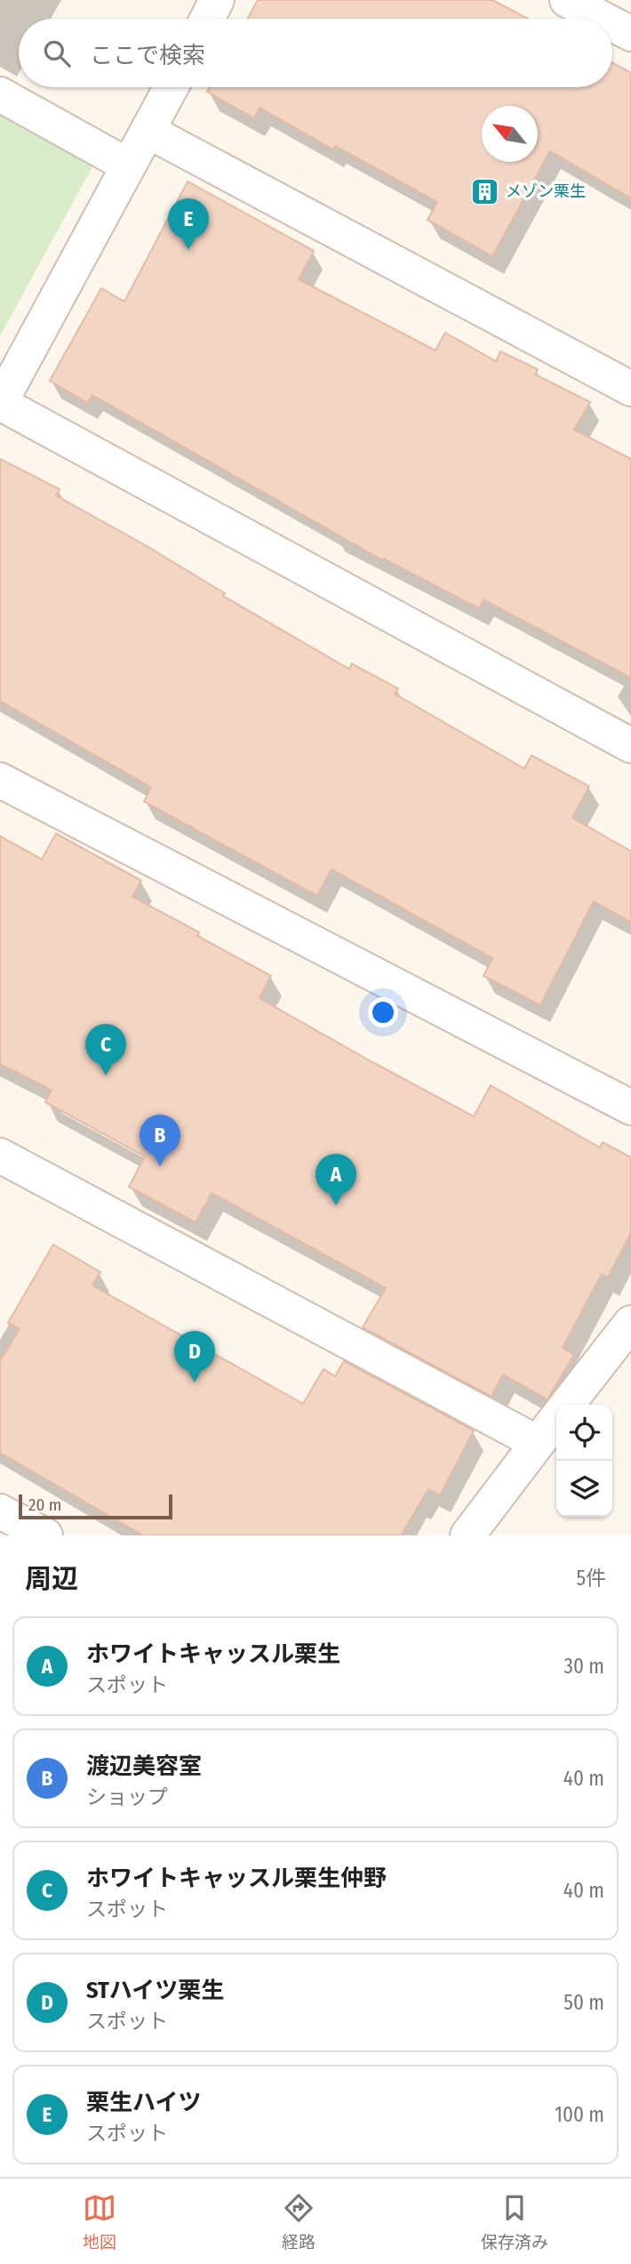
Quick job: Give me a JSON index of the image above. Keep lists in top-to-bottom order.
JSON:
{
  "places": {
    "building": ["メゾン栗生"]
  },
  "scale_bar": "20 m",
  "north": "top left",
  "page": {
    "search": "ここで検索",
    "pins": [
      "E",
      "C",
      "B",
      "A",
      "D"
    ],
    "scale": "20 m",
    "heading": ["周辺", "5件"],
    "list": [
      {
        "mark": "A",
        "name": "ホワイトキャッスル栗生",
        "note": "スポット",
        "value": "30 m"
      },
      {
        "mark": "B",
        "name": "渡辺美容室",
        "note": "ショップ",
        "value": "40 m"
      },
      {
        "mark": "C",
        "name": "ホワイトキャッスル栗生仲野",
        "note": "スポット",
        "value": "40 m"
      },
      {
        "mark": "D",
        "name": "STハイツ栗生",
        "note": "スポット",
        "value": "50 m"
      },
      {
        "mark": "E",
        "name": "栗生ハイツ",
        "note": "スポット",
        "value": "100 m"
      }
    ],
    "nav": ["地図", "経路", "保存済み"]
  }
}
